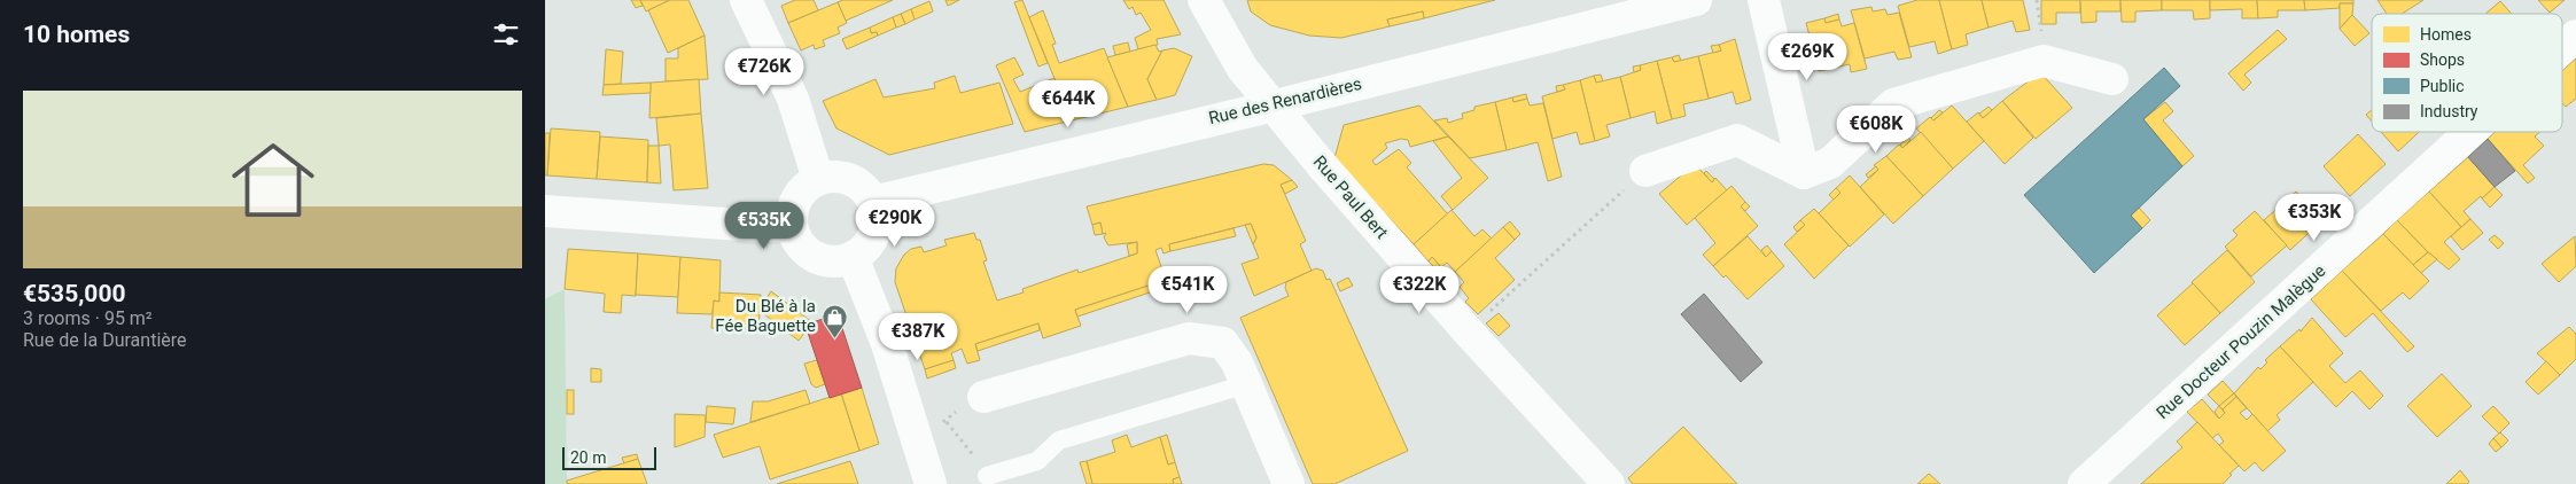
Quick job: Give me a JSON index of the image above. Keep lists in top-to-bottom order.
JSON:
{
  "streets": {
    "street": ["Rue des Renardières", "Rue Paul Bert", "Rue Docteur Pouzin Malègue"]
  },
  "crossings": [
    ["Rue des Renardières", "Rue Paul Bert"]
  ],
  "places": {
    "shop": ["Du Blé à la Fée Baguette"]
  },
  "legend": [
    "Homes",
    "Shops",
    "Public",
    "Industry"
  ],
  "scale_bar": "20 m",
  "page": {
    "heading": "10 homes",
    "price": [
      "€269K",
      "€726K",
      "€644K",
      "€608K",
      "€353K",
      "€290K",
      "€535K",
      "€541K",
      "€322K",
      "€387K"
    ],
    "list": [
      {
        "name": "€535,000",
        "note": "3 rooms · 95 m² · Rue de la Durantière"
      }
    ],
    "scale": "20 m"
  }
}
